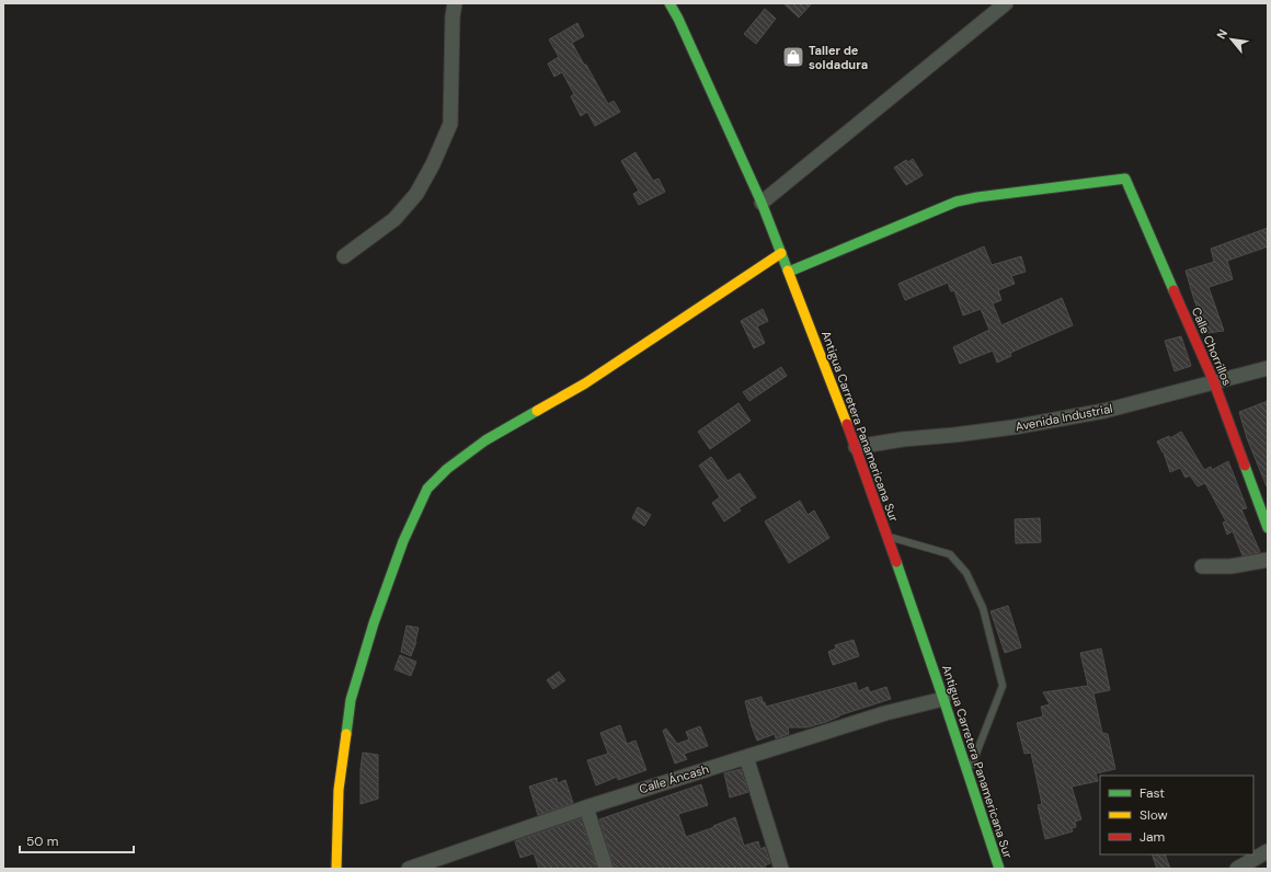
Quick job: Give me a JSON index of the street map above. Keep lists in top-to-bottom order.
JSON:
{
  "streets": {
    "main road": ["Calle Chorrillos", "Antigua Carretera Panamericana Sur"],
    "street": ["Avenida Industrial", "Calle Áncash"]
  },
  "crossings": [
    ["Calle Chorrillos", "Avenida Industrial"],
    ["Calle Chorrillos", "Antigua Carretera Panamericana Sur"],
    ["Avenida Industrial", "Antigua Carretera Panamericana Sur"],
    ["Antigua Carretera Panamericana Sur", "Calle Áncash"]
  ],
  "places": {
    "shop": ["Taller de soldadura"]
  },
  "legend": ["Fast", "Slow", "Jam"],
  "scale_bar": "50 m",
  "north": "top left"
}
